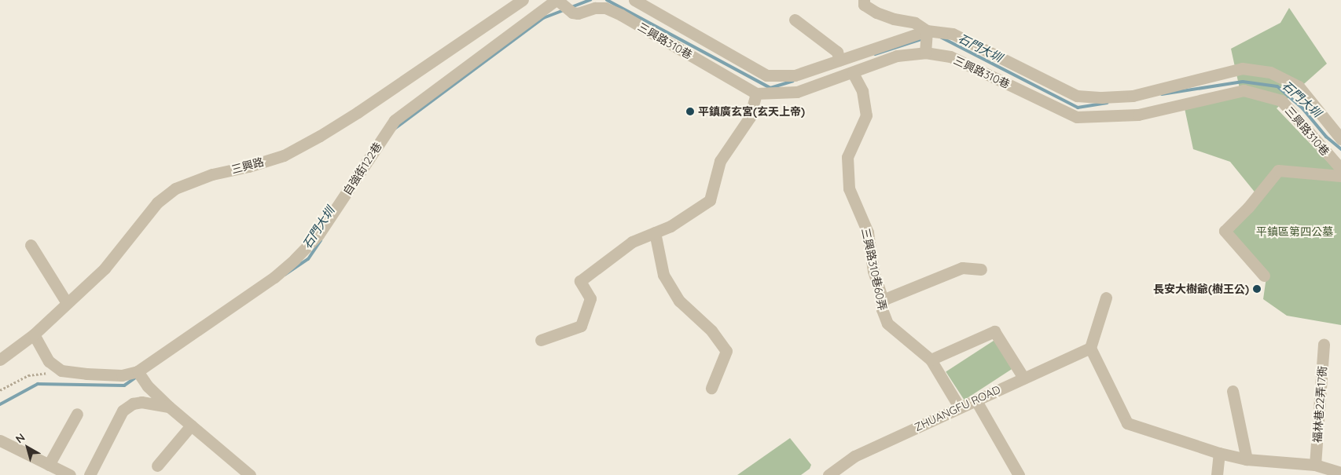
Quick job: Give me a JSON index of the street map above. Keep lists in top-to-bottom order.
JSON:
{
  "streets": {
    "street": [
      "三興路310巷",
      "三興路",
      "自強街122巷",
      "三興路310巷60弄",
      "福林巷22弄17衖",
      "ZHUANGFU ROAD"
    ]
  },
  "crossings": [
    ["三興路310巷", "自強街122巷"],
    ["三興路310巷", "三興路310巷60弄"],
    ["三興路310巷60弄", "ZHUANGFU ROAD"]
  ],
  "water": ["石門大圳"],
  "parks": ["平鎮區第四公墓"],
  "places": ["平鎮廣玄宮(玄天上帝)", "長安大樹爺(樹王公)"],
  "north": "top left"
}
